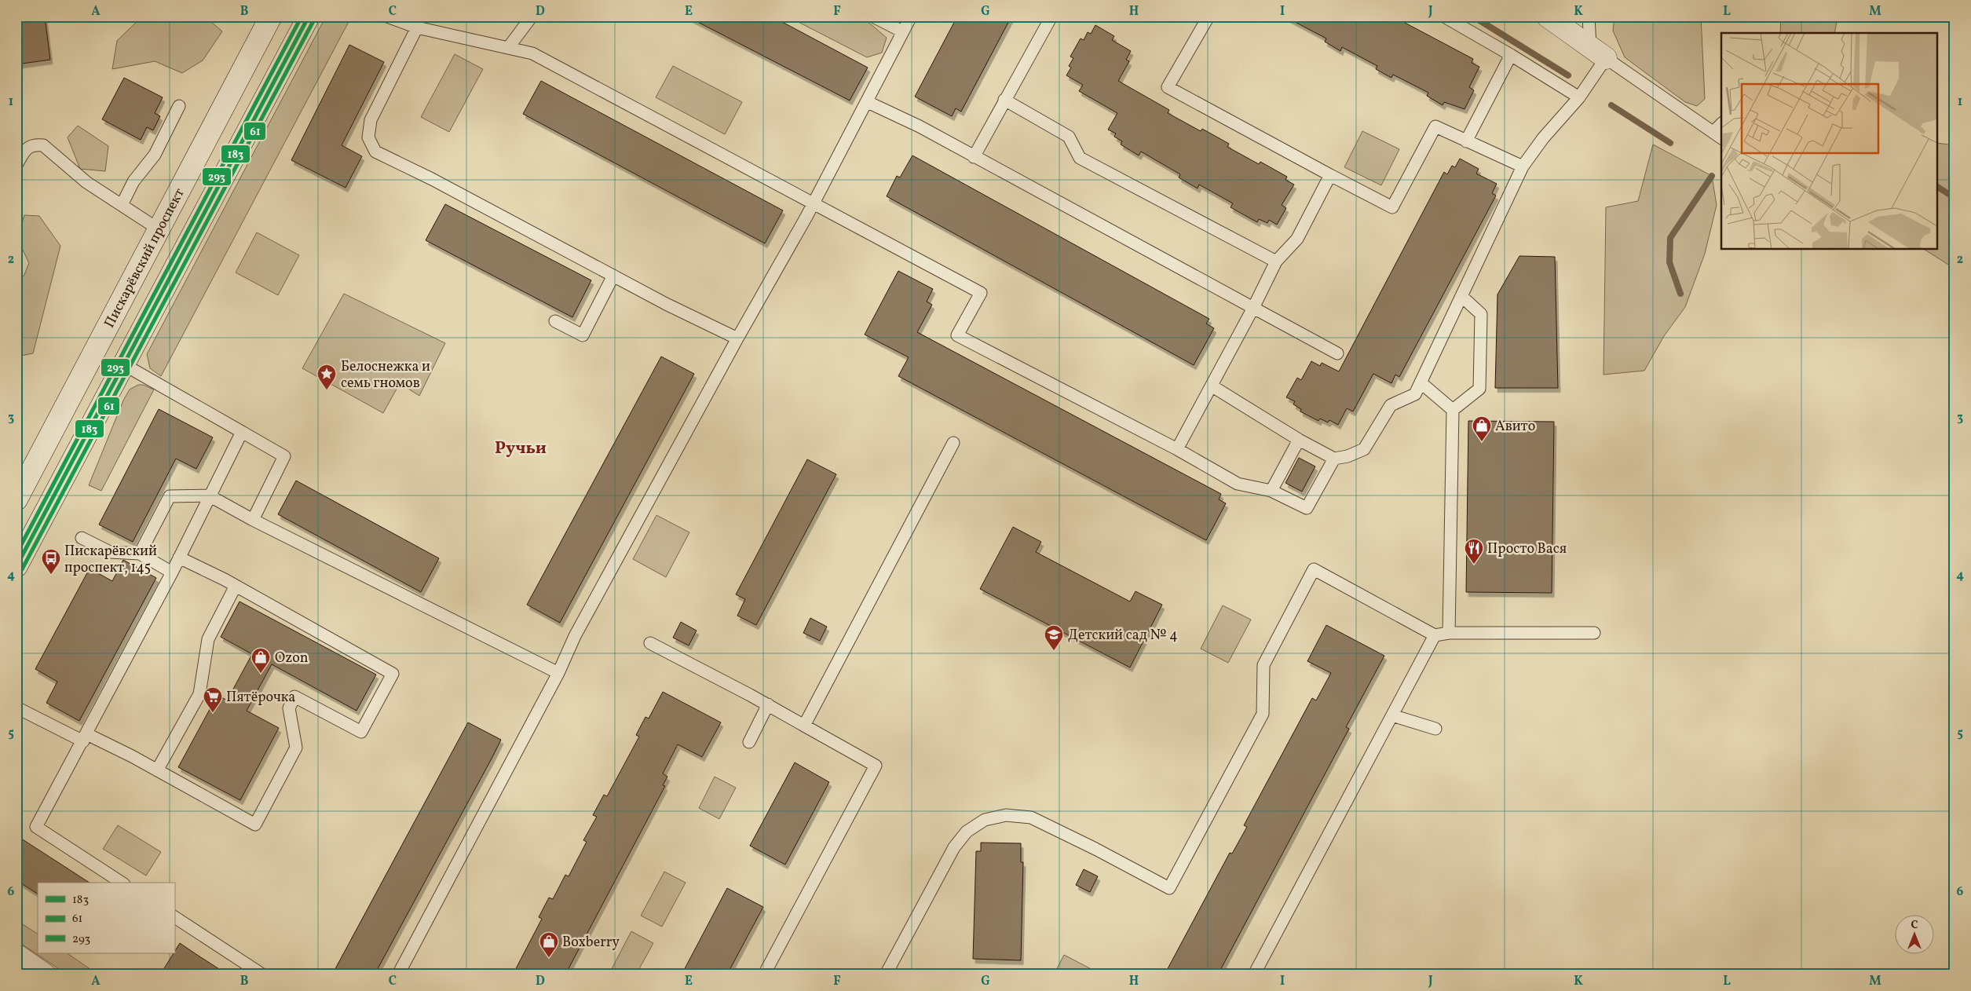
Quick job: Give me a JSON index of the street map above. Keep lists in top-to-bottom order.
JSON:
{
  "streets": {
    "main road": ["Пискарёвский проспект"]
  },
  "districts": ["Ручьи"],
  "places": {
    "place": ["Белоснежка и семь гномов"],
    "shop": ["Авито", "Ozon", "Boxberry"],
    "restaurant": ["Просто Вася"],
    "bus stop": ["Пискарёвский проспект, 145"],
    "school or university": ["Детский сад № 4"],
    "supermarket": ["Пятёрочка"]
  },
  "lines": ["transit line 183", "transit line 293", "transit line 61"],
  "legend": ["183", "61", "293"],
  "north": "top",
  "grid": {
    "columns": [
      "A",
      "B",
      "C",
      "D",
      "E",
      "F",
      "G",
      "H",
      "I",
      "J",
      "K",
      "L",
      "M"
    ],
    "rows": [
      "1",
      "2",
      "3",
      "4",
      "5",
      "6"
    ]
  }
}
